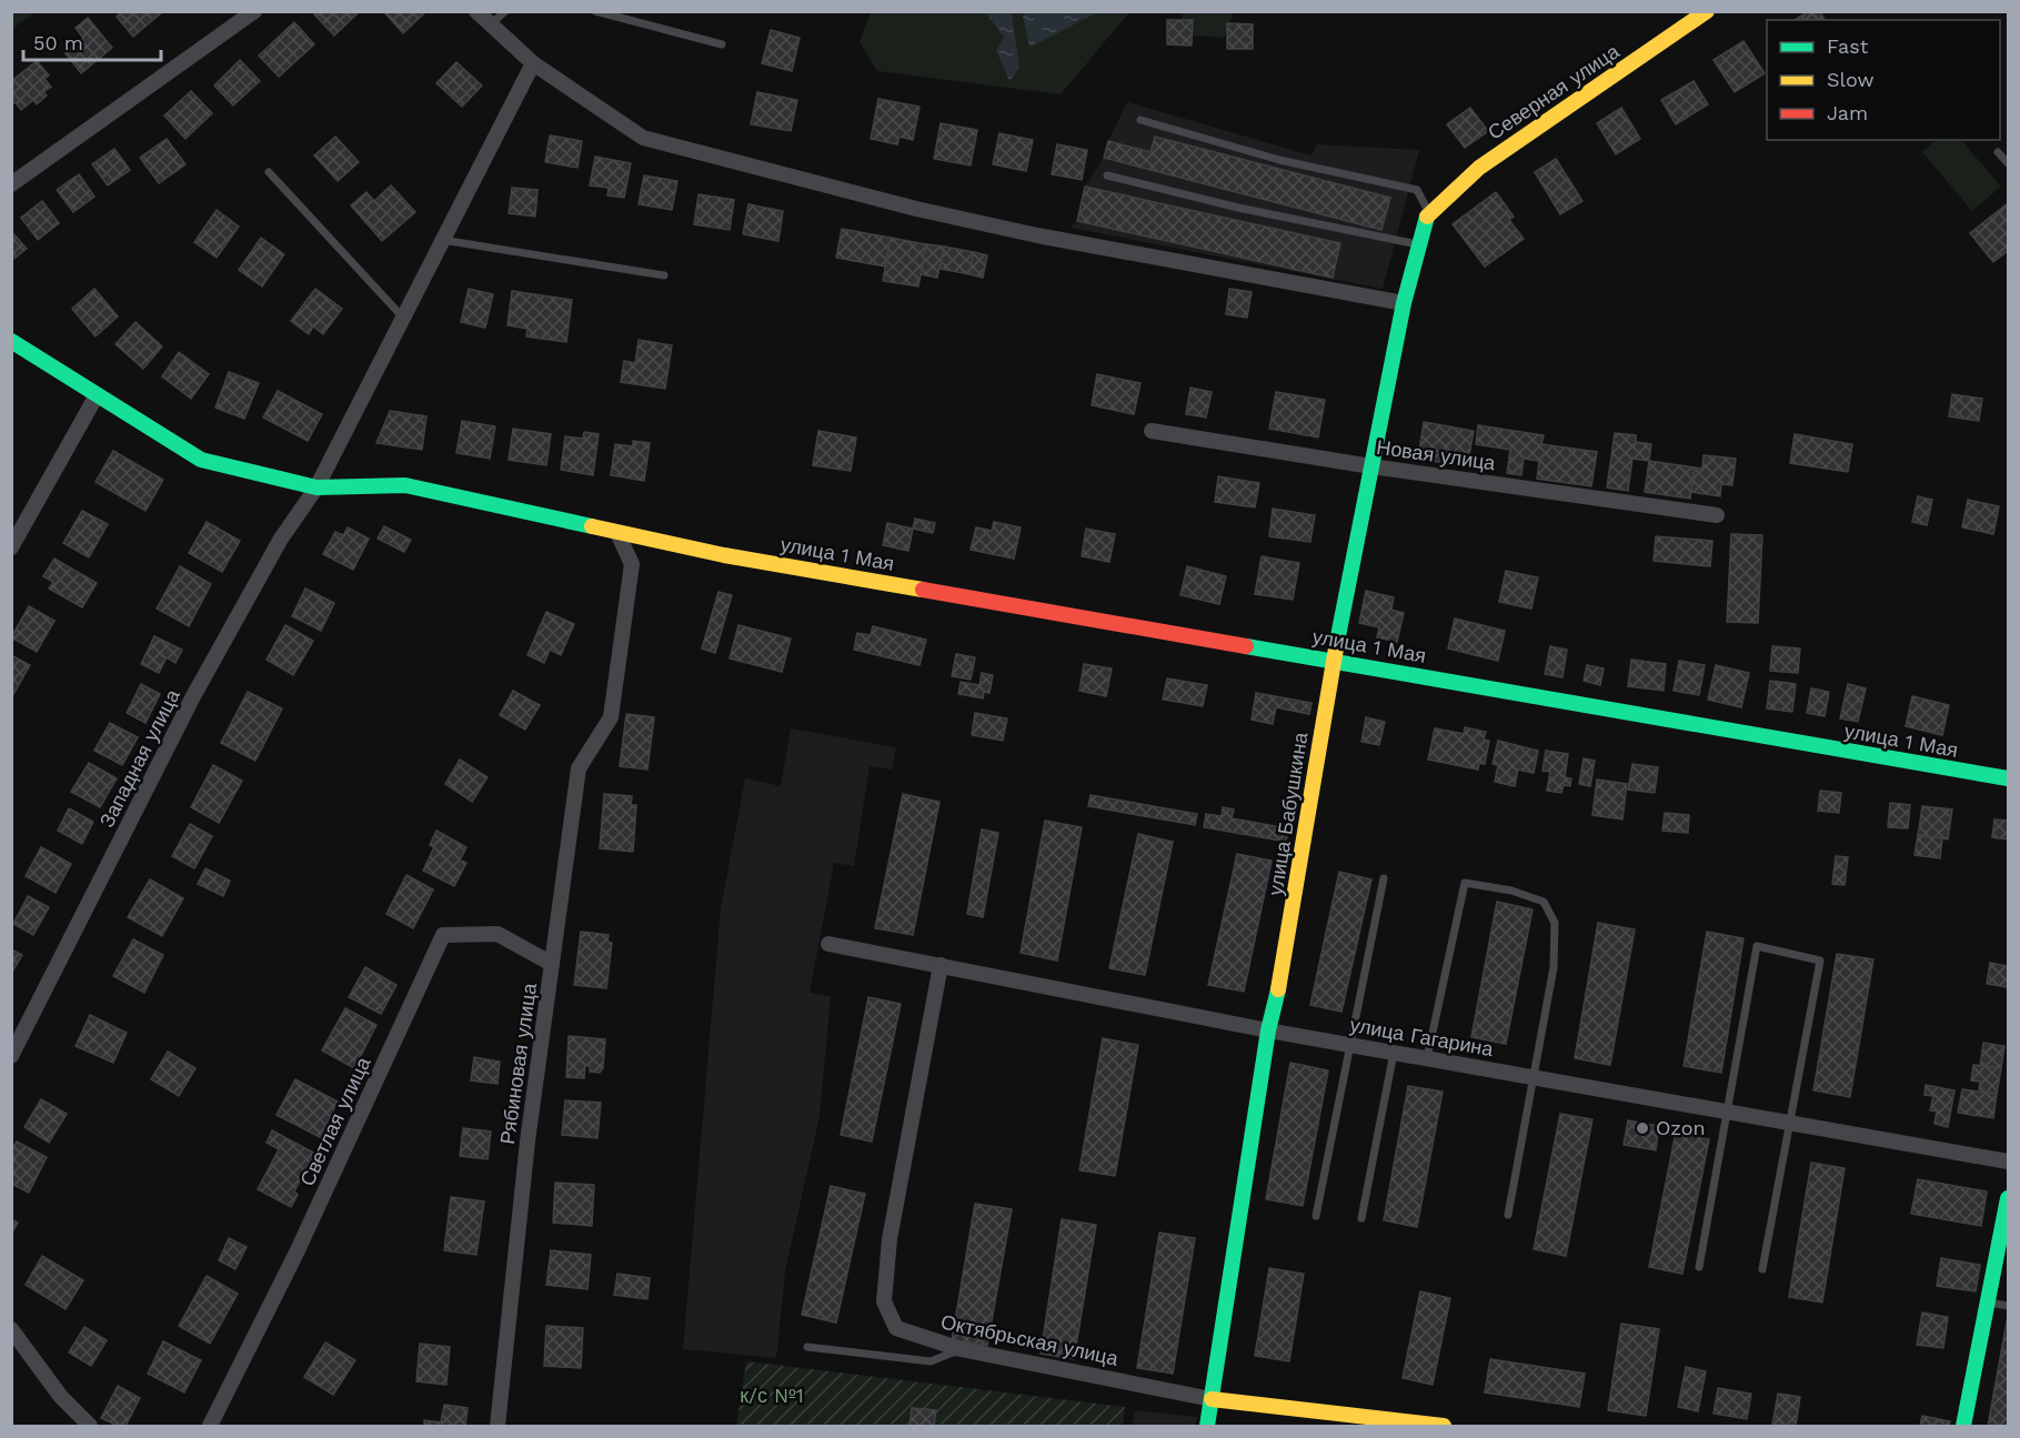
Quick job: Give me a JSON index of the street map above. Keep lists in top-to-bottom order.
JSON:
{
  "streets": {
    "street": [
      "Северная улица",
      "Новая улица",
      "улица 1 Мая",
      "Западная улица",
      "улица Бабушкина",
      "улица Гагарина",
      "Рябиновая улица",
      "Светлая улица",
      "Октябрьская улица"
    ]
  },
  "crossings": [
    ["Северная улица", "улица Бабушкина"],
    ["Новая улица", "улица Бабушкина"],
    ["улица 1 Мая", "Западная улица"],
    ["улица 1 Мая", "улица Бабушкина"],
    ["улица 1 Мая", "Рябиновая улица"],
    ["улица Бабушкина", "улица Гагарина"],
    ["улица Бабушкина", "Октябрьская улица"],
    ["улица Гагарина", "Октябрьская улица"],
    ["Рябиновая улица", "Светлая улица"]
  ],
  "parks": ["к/с №1"],
  "places": ["Ozon"],
  "legend": ["Fast", "Slow", "Jam"],
  "scale_bar": "50 m"
}
